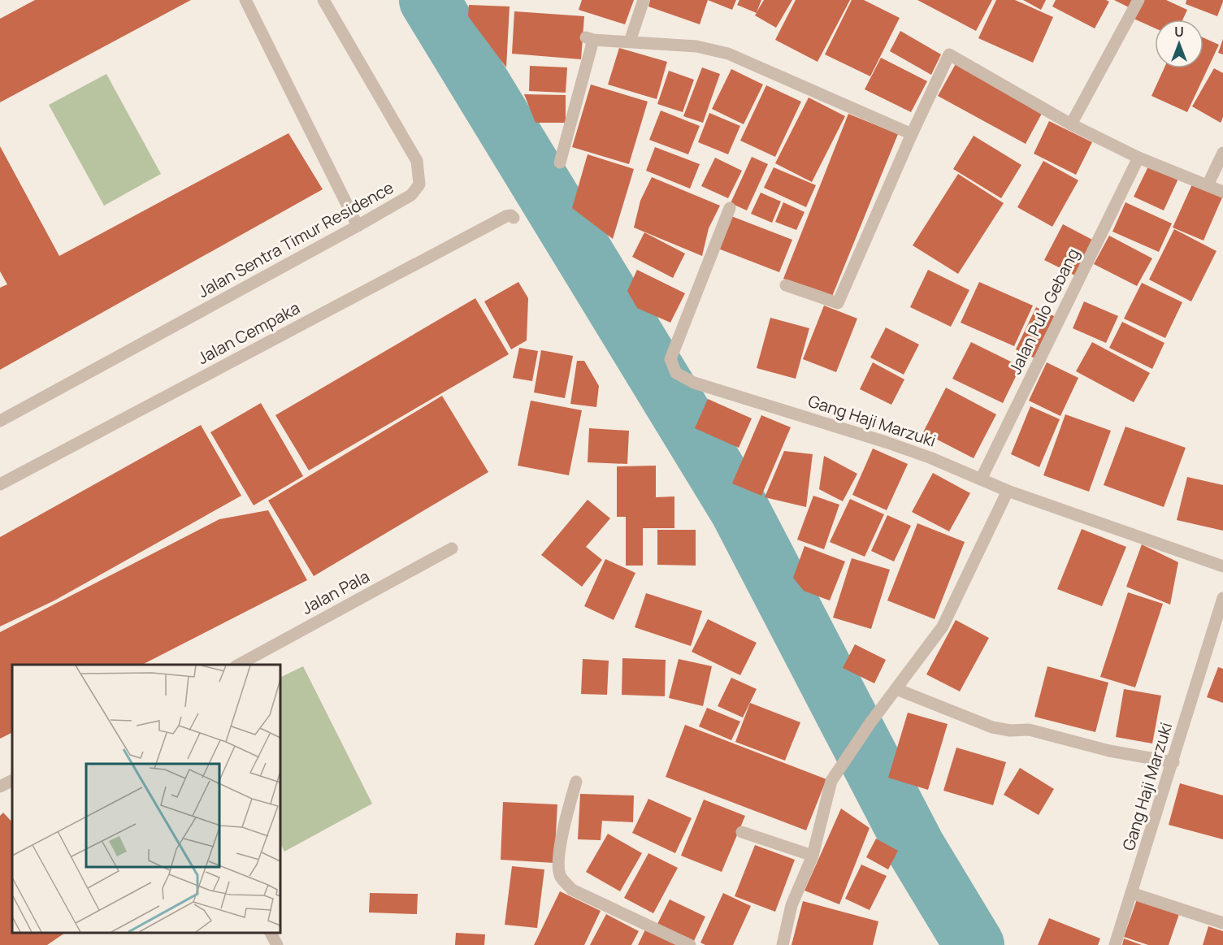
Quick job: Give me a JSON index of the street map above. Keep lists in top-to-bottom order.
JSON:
{
  "streets": {
    "street": [
      "Jalan Sentra Timur Residence",
      "Jalan Pulo Gebang",
      "Jalan Cempaka",
      "Gang Haji Marzuki",
      "Jalan Pala"
    ]
  },
  "crossings": [
    ["Jalan Pulo Gebang", "Gang Haji Marzuki"]
  ],
  "north": "top"
}
